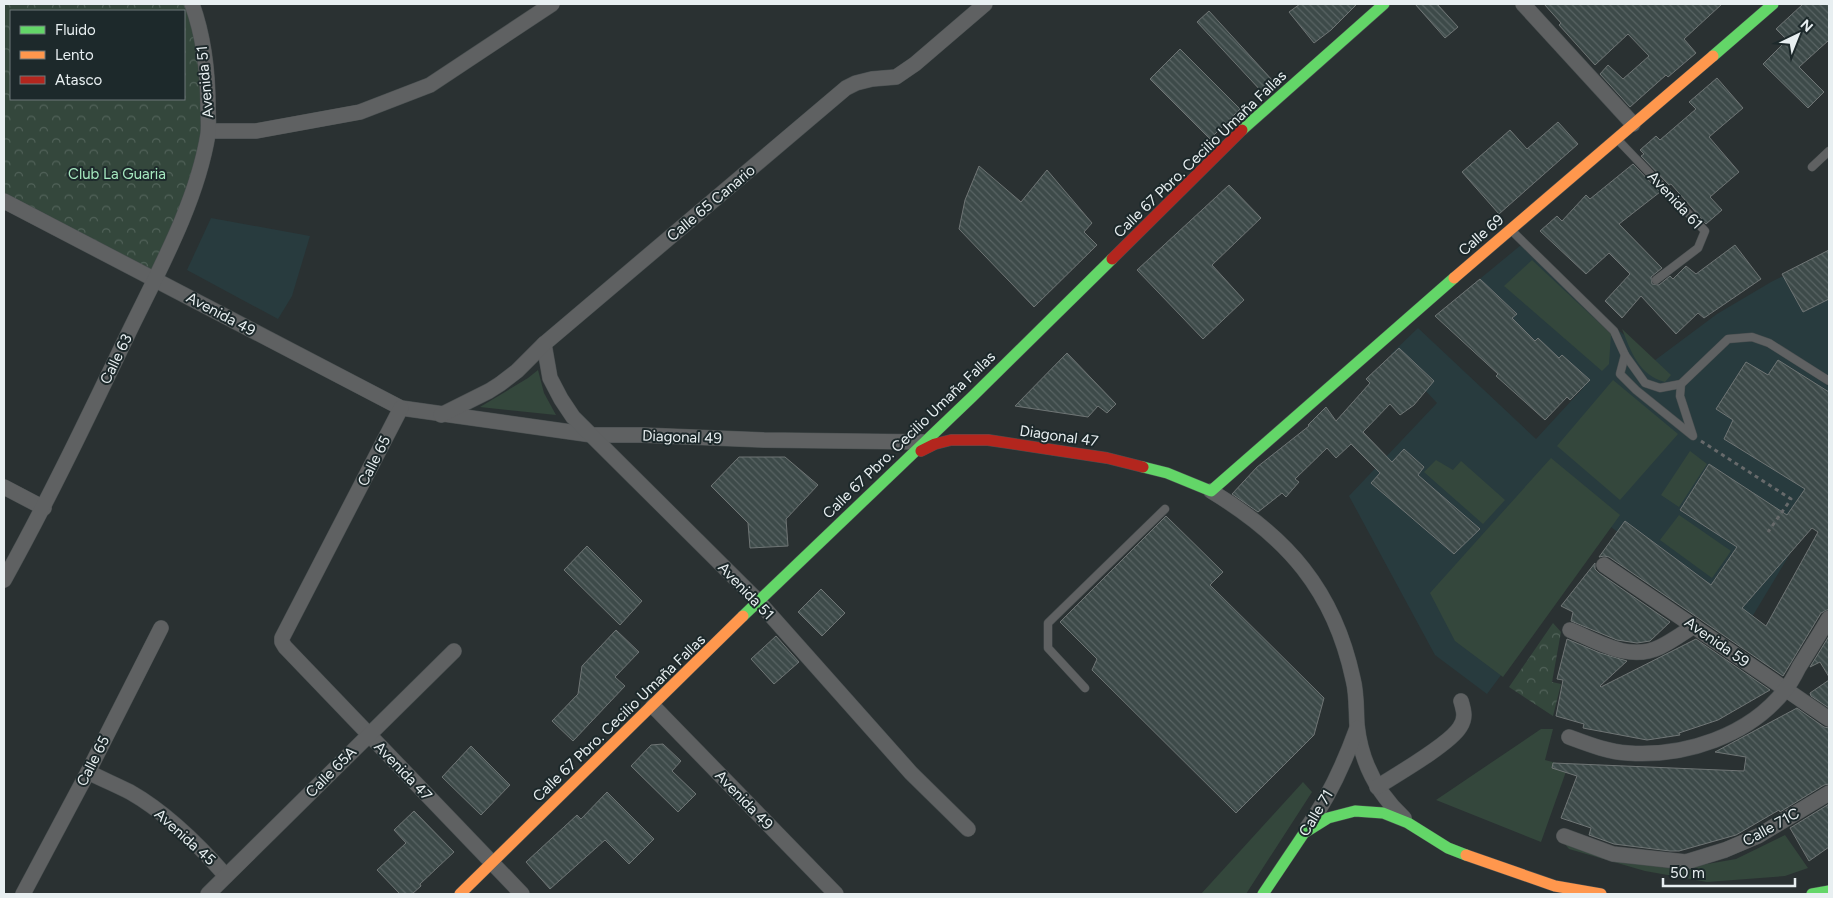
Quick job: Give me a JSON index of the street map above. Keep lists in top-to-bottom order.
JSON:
{
  "streets": {
    "main road": [
      "Calle 67 Pbro. Cecilio Umaña Fallas",
      "Calle 69",
      "Diagonal 47",
      "Calle 71"
    ],
    "street": [
      "Avenida 51",
      "Calle 65 Canario",
      "Avenida 49",
      "Calle 63",
      "Diagonal 49",
      "Calle 65",
      "Avenida 59",
      "Avenida 47",
      "Calle 65A",
      "Calle 71C",
      "Avenida 45"
    ],
    "lane": ["Avenida 61"]
  },
  "crossings": [
    ["Avenida 51", "Calle 67 Pbro. Cecilio Umaña Fallas"],
    ["Avenida 51", "Calle 65 Canario"],
    ["Avenida 51", "Calle 63"],
    ["Avenida 51", "Diagonal 49"],
    ["Calle 67 Pbro. Cecilio Umaña Fallas", "Avenida 49"],
    ["Calle 67 Pbro. Cecilio Umaña Fallas", "Diagonal 47"],
    ["Calle 67 Pbro. Cecilio Umaña Fallas", "Diagonal 49"],
    ["Calle 67 Pbro. Cecilio Umaña Fallas", "Avenida 47"],
    ["Avenida 61", "Calle 69"],
    ["Calle 65 Canario", "Avenida 49"],
    ["Calle 65 Canario", "Diagonal 49"],
    ["Calle 69", "Diagonal 47"],
    ["Avenida 49", "Calle 63"],
    ["Avenida 49", "Diagonal 49"],
    ["Avenida 49", "Calle 65"],
    ["Calle 65", "Avenida 47"],
    ["Calle 65", "Avenida 45"],
    ["Avenida 47", "Calle 65A"],
    ["Calle 65A", "Avenida 45"]
  ],
  "parks": ["Club La Guaria"],
  "legend": ["Fluido", "Lento", "Atasco"],
  "scale_bar": "50 m",
  "north": "top right"
}
